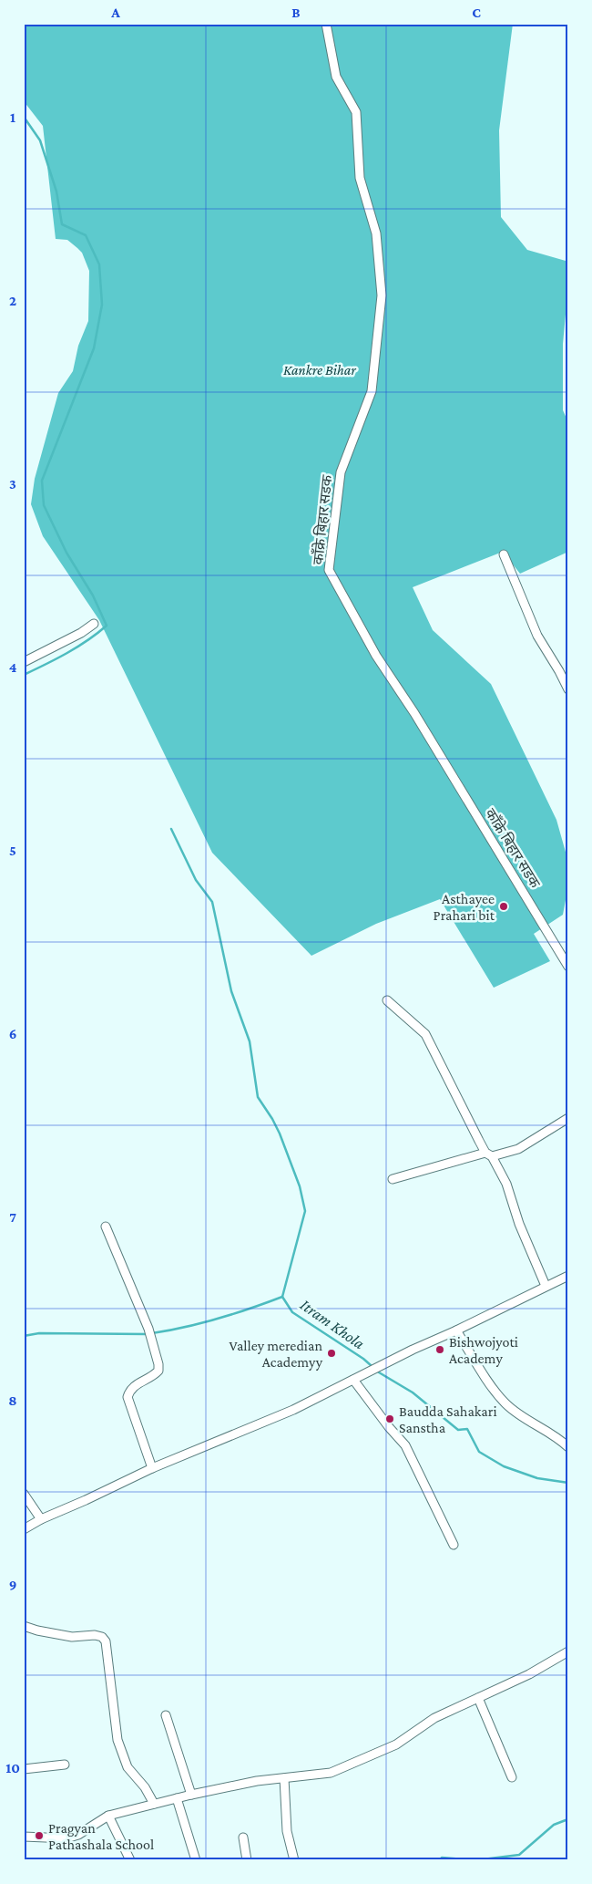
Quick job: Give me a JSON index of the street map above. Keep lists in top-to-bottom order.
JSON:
{
  "streets": {
    "street": ["काँक्रे बिहार सडक"]
  },
  "water": ["Itram Khola"],
  "parks": ["Kankre Bihar"],
  "places": [
    "Asthayee Prahari bit",
    "Bishwojyoti Academy",
    "Valley meredian Academyy",
    "Baudda Sahakari Sanstha",
    "Pragyan Pathashala School"
  ],
  "grid": {
    "columns": ["A", "B", "C"],
    "rows": [
      "1",
      "2",
      "3",
      "4",
      "5",
      "6",
      "7",
      "8",
      "9",
      "10"
    ]
  }
}
